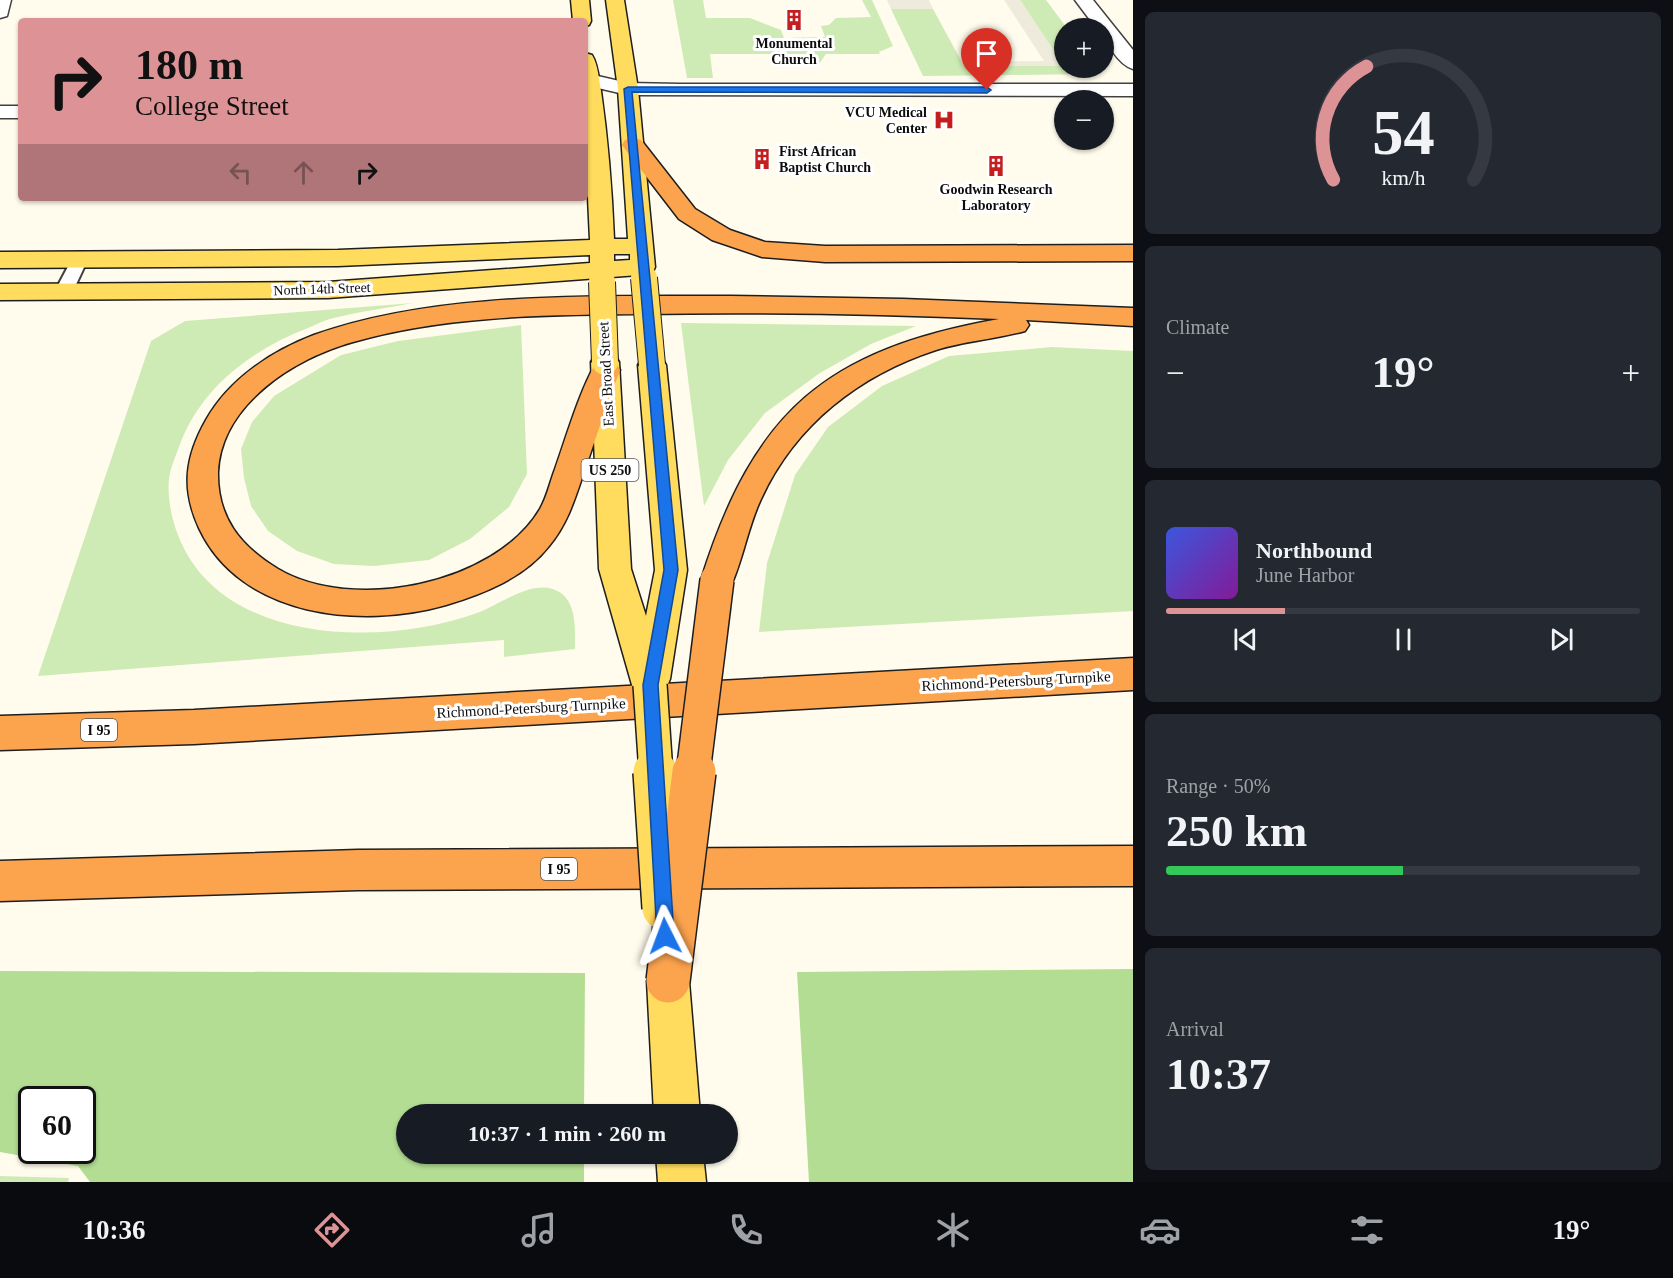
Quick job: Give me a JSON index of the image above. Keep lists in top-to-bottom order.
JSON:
{
  "streets": {
    "highway": ["Richmond-Petersburg Turnpike", "I 95"],
    "main road": ["North 14th Street", "East Broad Street", "US 250"]
  },
  "crossings": [
    ["North 14th Street", "East Broad Street"]
  ],
  "places": {
    "building": ["Monumental Church", "First African Baptist Church", "Goodwin Research Laboratory"],
    "hospital": ["VCU Medical Center"]
  },
  "page": {
    "map_buttons": ["+", "−"],
    "turn": ["180 m", "College Street"],
    "tile": [
      "Climate",
      ["Range · 50%", "250 km"],
      ["Arrival", "10:37"]
    ],
    "heat": ["−", "19°", "+"],
    "song": ["Northbound", "June Harbor"],
    "limit": "60",
    "trip": "10:37 · 1 min · 260 m",
    "tabs": ["10:36", "19°"],
    "gauge": ["54", "km/h"]
  }
}
